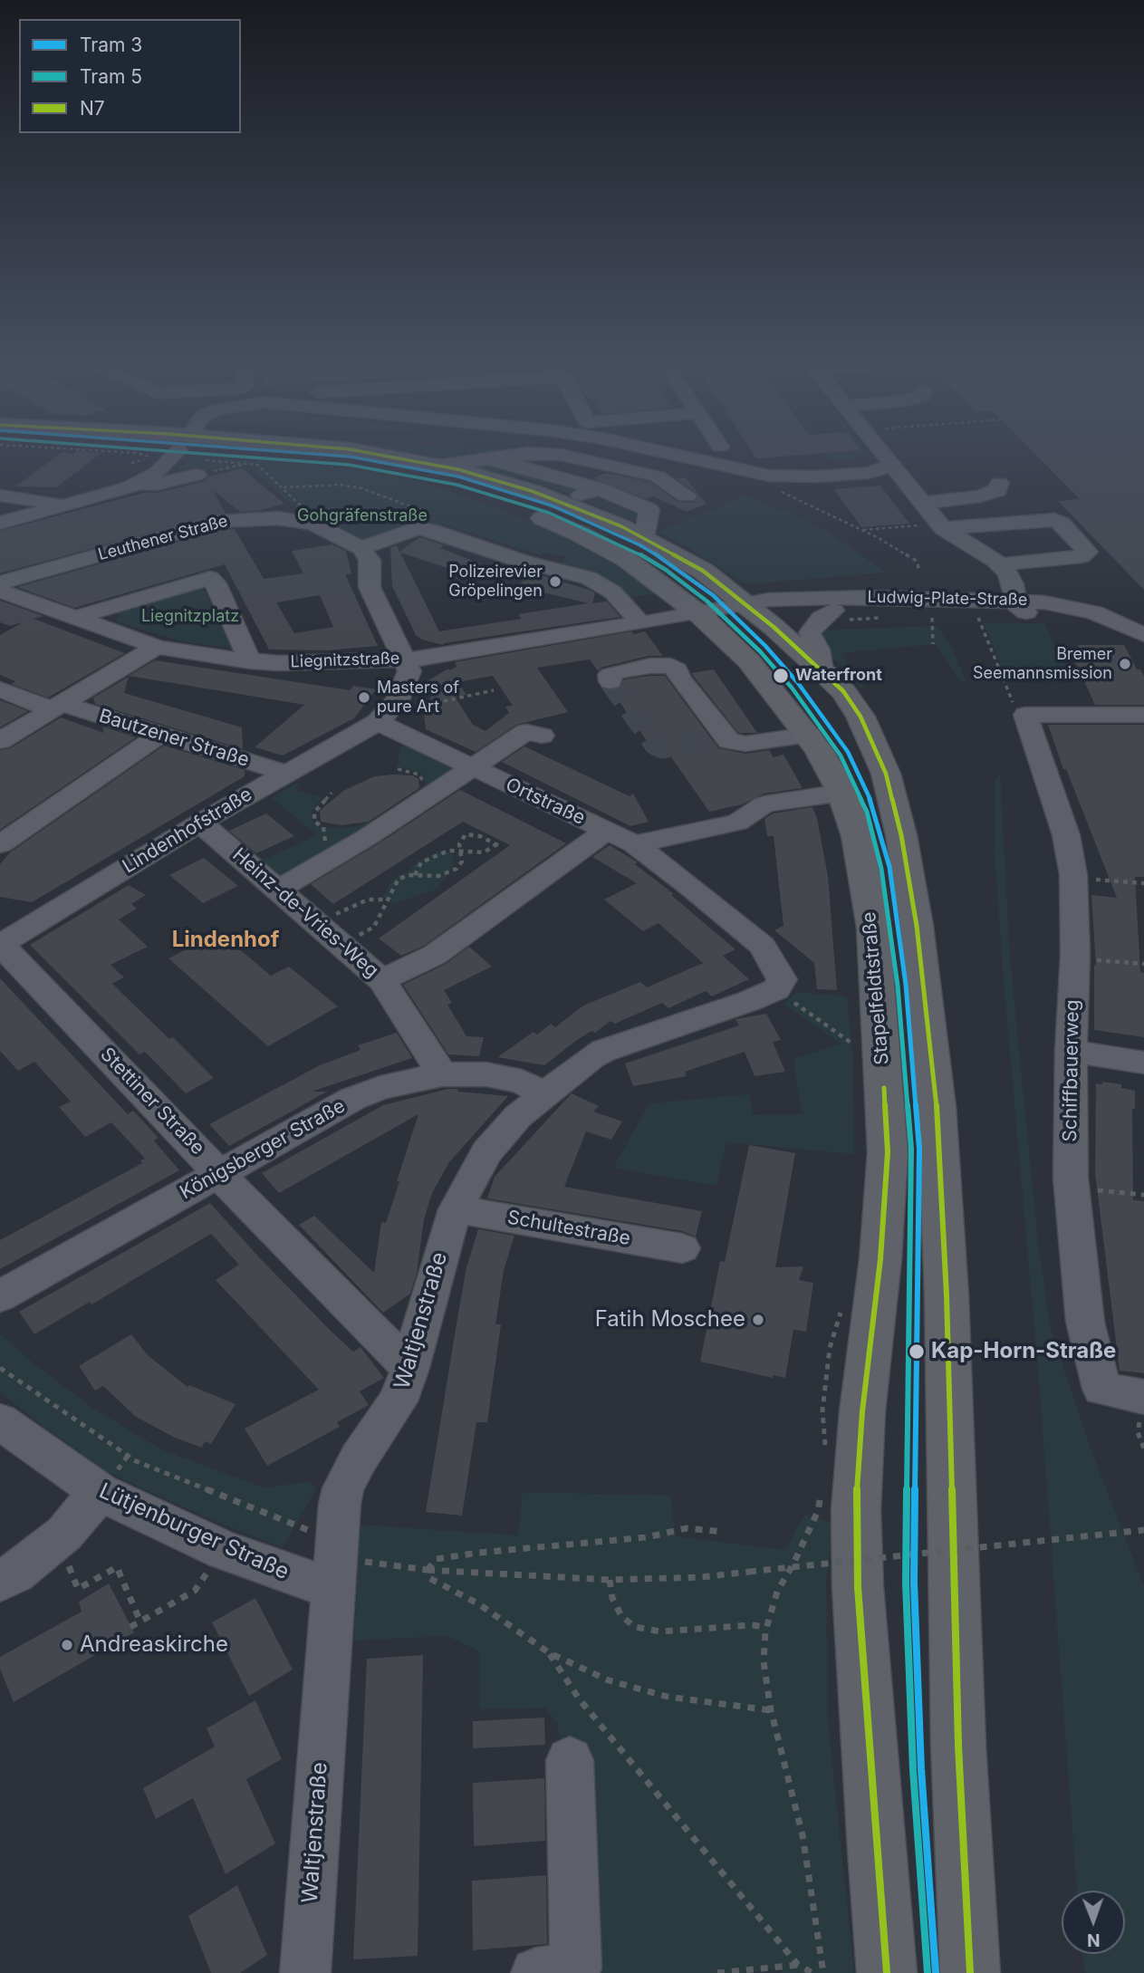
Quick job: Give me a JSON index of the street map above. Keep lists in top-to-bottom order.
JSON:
{
  "streets": {
    "main road": ["Stapelfeldtstraße"],
    "street": [
      "Leuthener Straße",
      "Ludwig-Plate-Straße",
      "Liegnitzstraße",
      "Bautzener Straße",
      "Ortstraße",
      "Lindenhofstraße",
      "Heinz-de-Vries-Weg",
      "Schiffbauerweg",
      "Stettiner Straße",
      "Königsberger Straße",
      "Schultestraße",
      "Waltjenstraße",
      "Lütjenburger Straße"
    ]
  },
  "crossings": [
    ["Ludwig-Plate-Straße", "Liegnitzstraße"],
    ["Liegnitzstraße", "Stapelfeldtstraße"],
    ["Bautzener Straße", "Lindenhofstraße"],
    ["Ortstraße", "Lindenhofstraße"],
    ["Ortstraße", "Waltjenstraße"],
    ["Lindenhofstraße", "Heinz-de-Vries-Weg"],
    ["Lindenhofstraße", "Stettiner Straße"],
    ["Heinz-de-Vries-Weg", "Königsberger Straße"],
    ["Stettiner Straße", "Königsberger Straße"],
    ["Stettiner Straße", "Waltjenstraße"],
    ["Königsberger Straße", "Waltjenstraße"],
    ["Schultestraße", "Waltjenstraße"],
    ["Waltjenstraße", "Lütjenburger Straße"]
  ],
  "districts": ["Lindenhof"],
  "parks": ["Gohgräfenstraße", "Liegnitzplatz"],
  "places": [
    "Polizeirevier Gröpelingen",
    "Bremer Seemannsmission",
    "Waterfront",
    "Masters of pure Art",
    "Fatih Moschee",
    "Kap-Horn-Straße",
    "Andreaskirche"
  ],
  "lines": ["tram line 3", "tram line 5", "transit line N7"],
  "legend": ["Tram 3", "Tram 5", "N7"],
  "north": "bottom"
}
